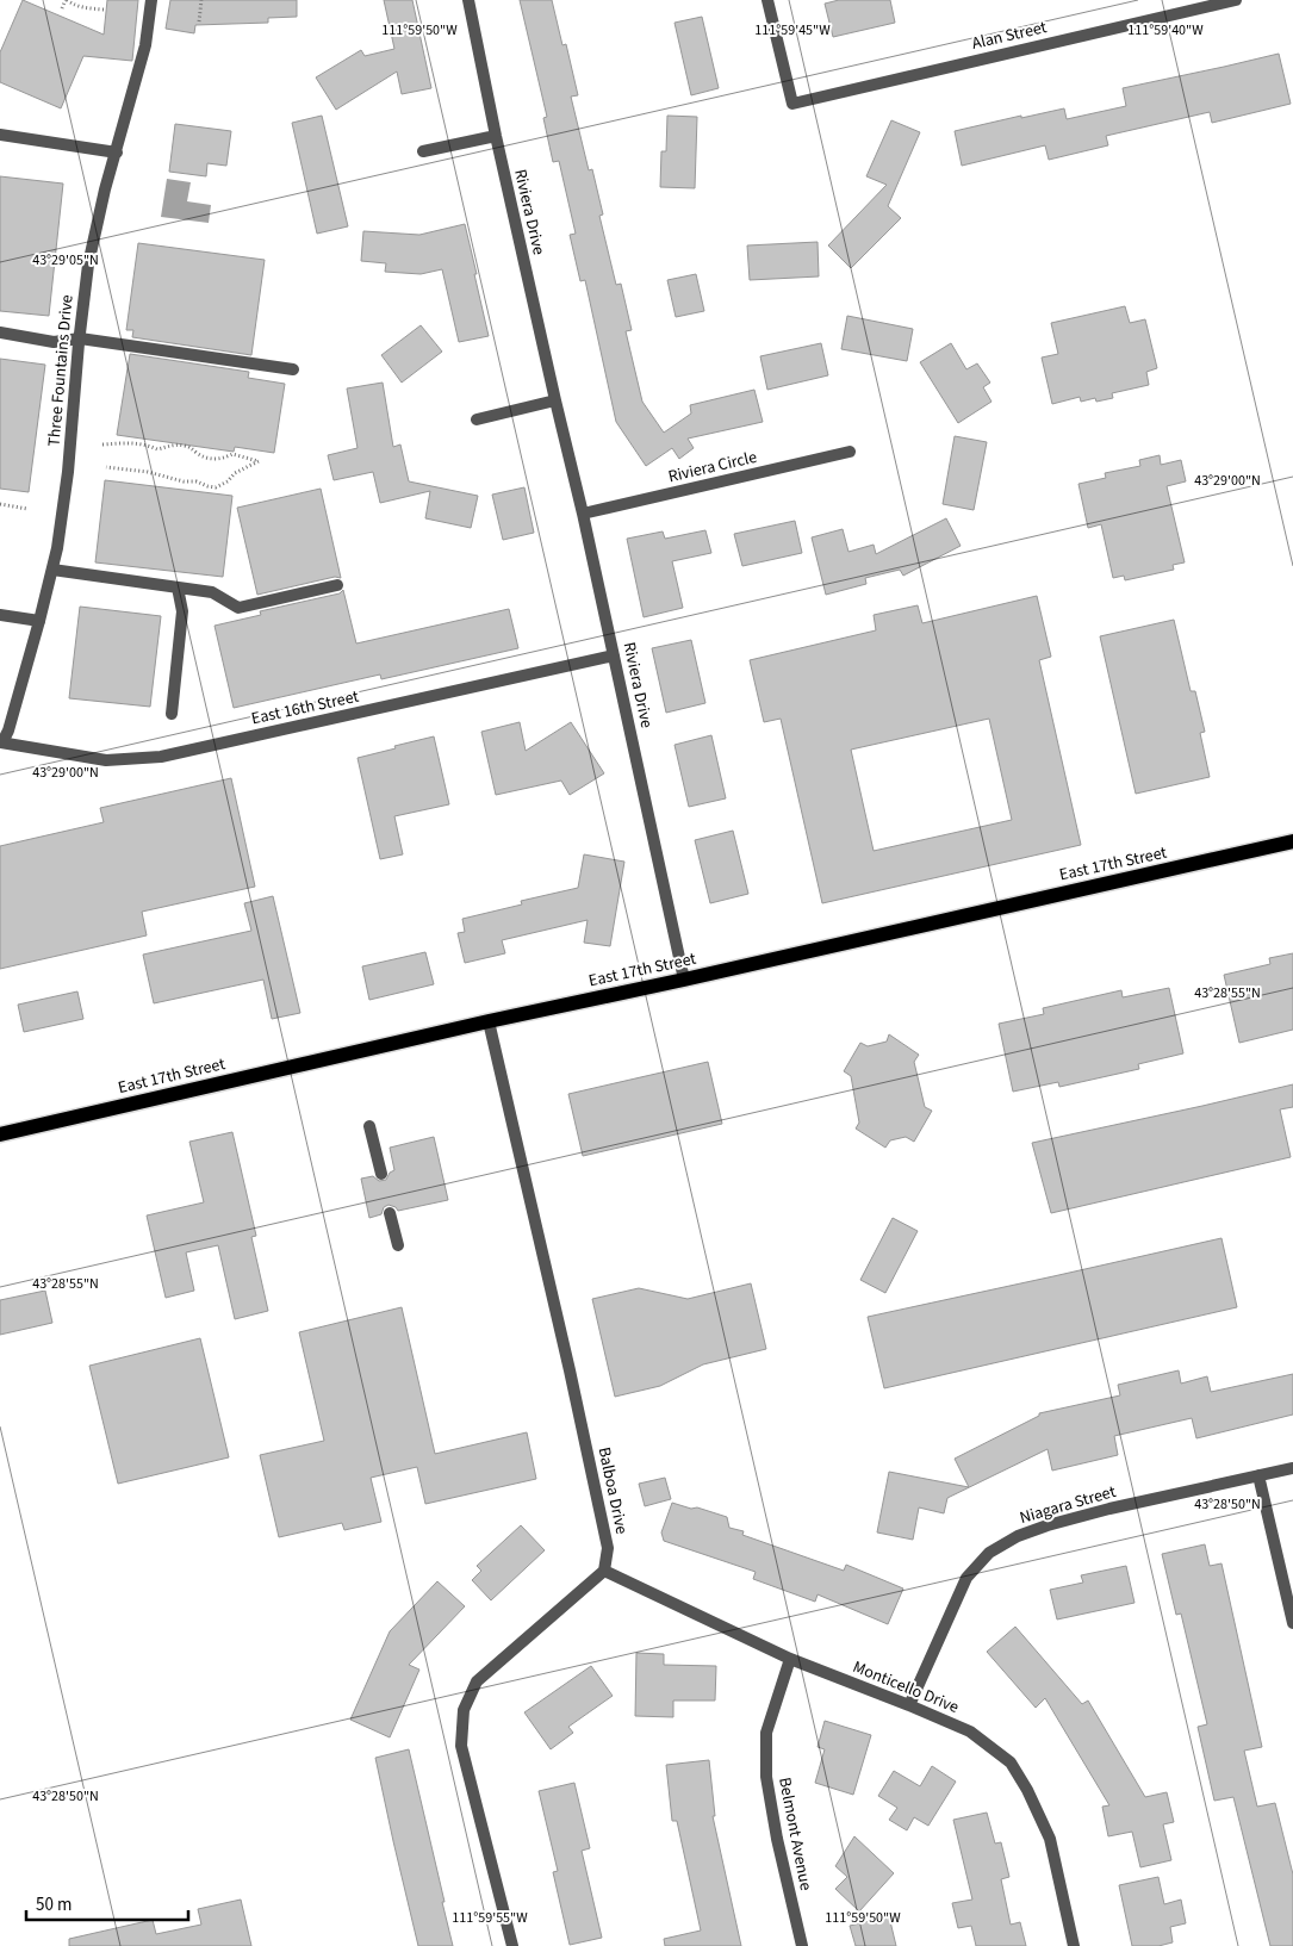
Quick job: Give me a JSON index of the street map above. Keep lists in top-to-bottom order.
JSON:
{
  "streets": {
    "main road": ["East 17th Street"],
    "street": [
      "Alan Street",
      "Riviera Drive",
      "Three Fountains Drive",
      "Riviera Circle",
      "East 16th Street",
      "Balboa Drive",
      "Niagara Street",
      "Monticello Drive",
      "Belmont Avenue"
    ]
  },
  "crossings": [
    ["Riviera Drive", "Riviera Circle"],
    ["Riviera Drive", "East 16th Street"],
    ["Riviera Drive", "East 17th Street"],
    ["Three Fountains Drive", "East 16th Street"],
    ["East 17th Street", "Balboa Drive"],
    ["Balboa Drive", "Monticello Drive"],
    ["Niagara Street", "Monticello Drive"],
    ["Monticello Drive", "Belmont Avenue"]
  ],
  "scale_bar": "50 m",
  "coordinates": [
    "111°59'50\"W",
    "111°59'45\"W",
    "111°59'40\"W",
    "43°29'05\"N",
    "43°29'00\"N",
    "43°28'55\"N",
    "43°28'50\"N",
    "111°59'55\"W"
  ]
}
